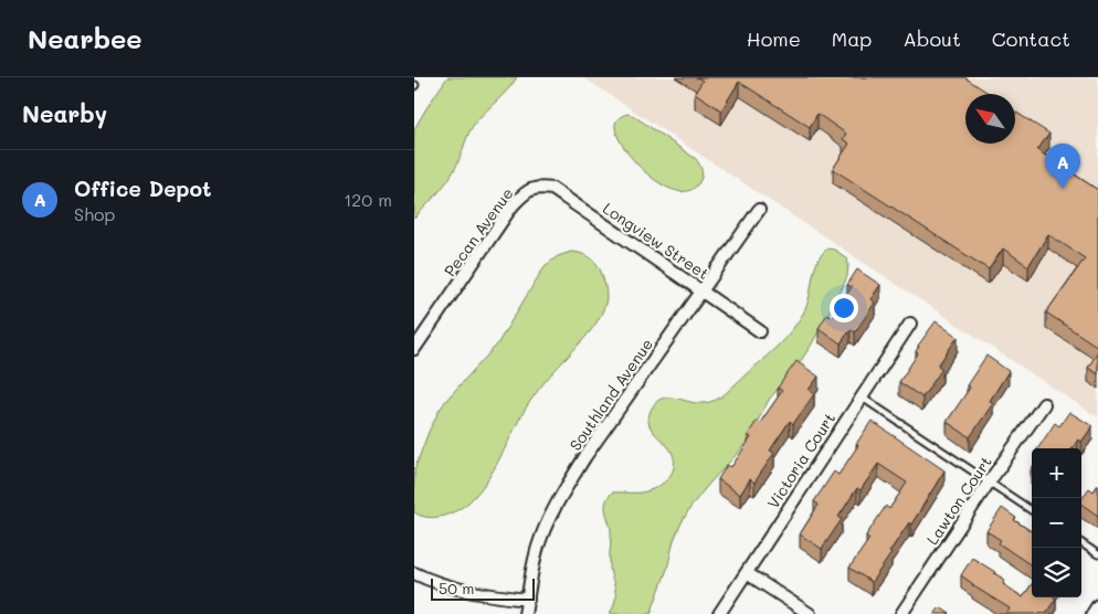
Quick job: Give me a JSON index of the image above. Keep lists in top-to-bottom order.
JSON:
{
  "streets": {
    "street": [
      "Pecan Avenue",
      "Longview Street",
      "Southland Avenue",
      "Victoria Court",
      "Lawton Court"
    ]
  },
  "crossings": [
    ["Pecan Avenue", "Longview Street"],
    ["Longview Street", "Southland Avenue"]
  ],
  "scale_bar": "50 m",
  "north": "top left",
  "page": {
    "header": "Nearbee",
    "nav": [
      "Home",
      "Map",
      "About",
      "Contact"
    ],
    "heading": "Nearby",
    "pins": "A",
    "list": [
      {
        "mark": "A",
        "name": "Office Depot",
        "note": "Shop",
        "value": "120 m"
      }
    ],
    "map_buttons": ["+", "−"],
    "scale": "50 m"
  }
}
